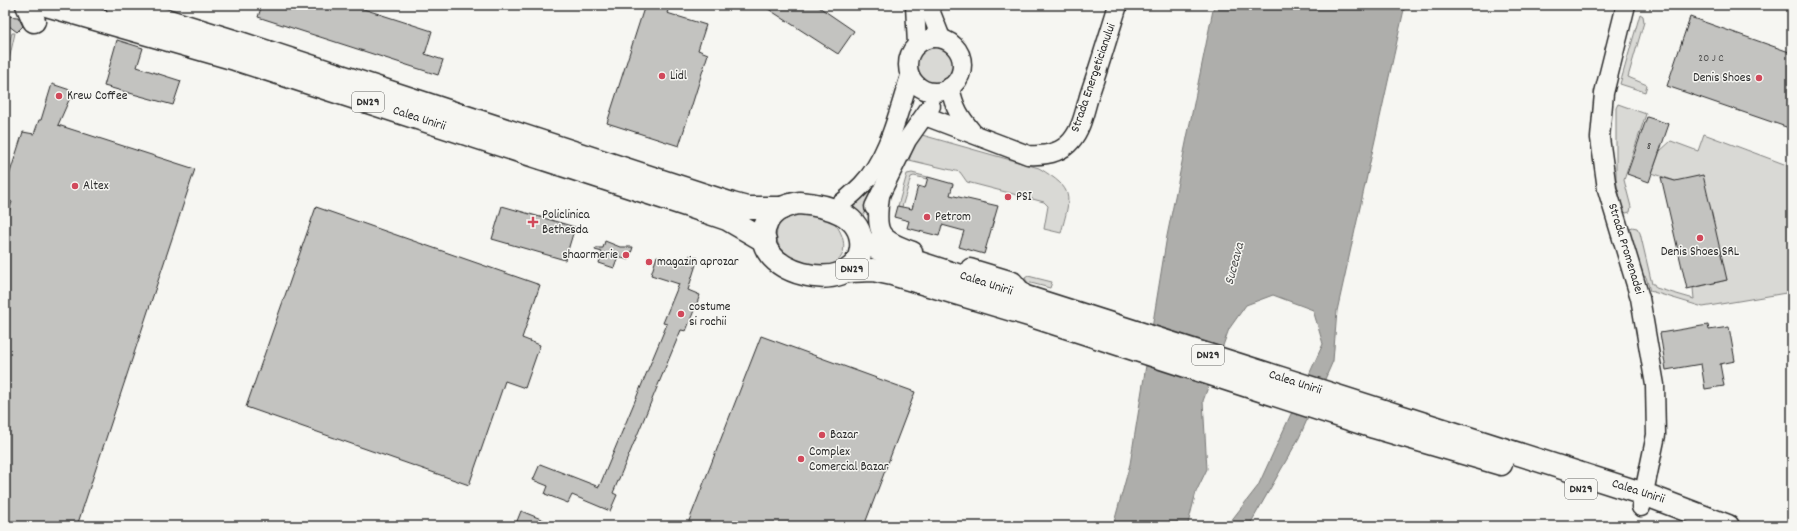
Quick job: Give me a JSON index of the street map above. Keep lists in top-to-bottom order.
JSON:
{
  "streets": {
    "main road": ["DN29", "Calea Unirii"],
    "street": ["Strada Energeticianului", "Strada Promenadei"]
  },
  "crossings": [
    ["DN29", "Calea Unirii"],
    ["Calea Unirii", "Strada Promenadei"]
  ],
  "water": ["Suceava"],
  "places": {
    "other": [
      "Lidl",
      "Denis Shoes",
      "Krew Coffee",
      "Altex",
      "PSI",
      "Petrom",
      "Denis Shoes SRL",
      "shaormerie",
      "magazin aprozar",
      "costume si rochii",
      "Bazar",
      "Complex Comercial Bazar"
    ],
    "health": ["Policlinica Bethesda"]
  },
  "house_numbers": ["20 J C", "8"]
}
